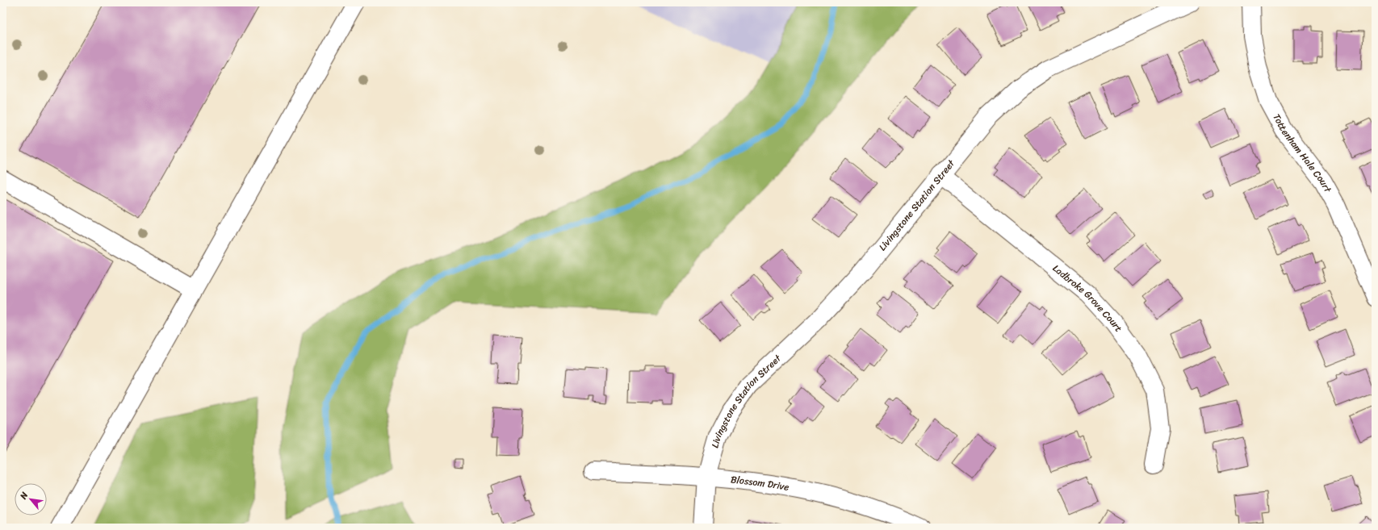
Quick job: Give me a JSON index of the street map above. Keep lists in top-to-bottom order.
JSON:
{
  "streets": {
    "street": [
      "Tottenham Hale Court",
      "Livingstone Station Street",
      "Ladbroke Grove Court",
      "Blossom Drive"
    ]
  },
  "crossings": [
    ["Livingstone Station Street", "Ladbroke Grove Court"],
    ["Livingstone Station Street", "Blossom Drive"]
  ],
  "north": "top left"
}
